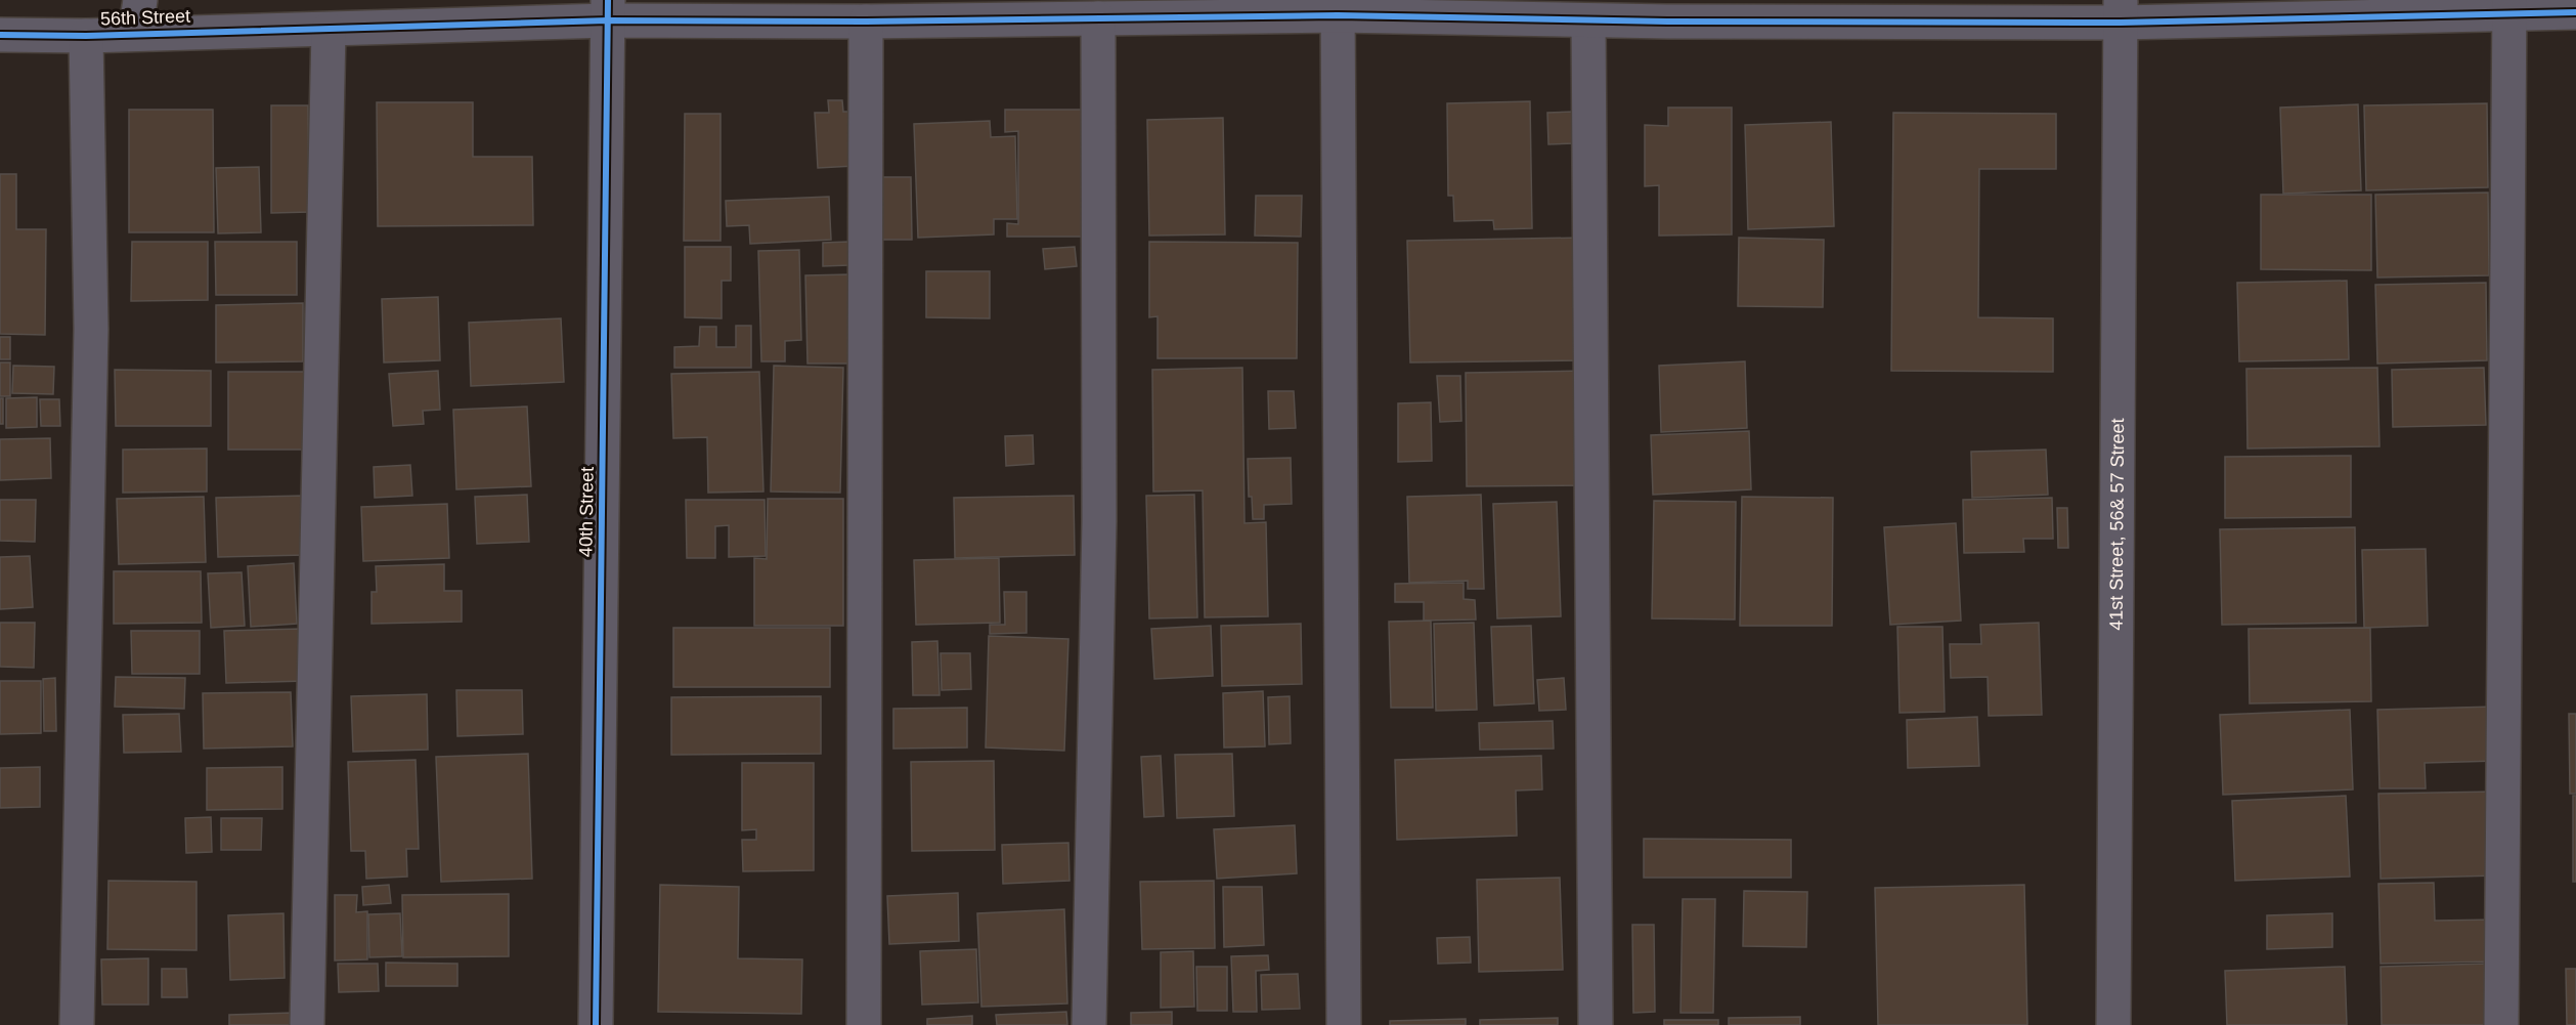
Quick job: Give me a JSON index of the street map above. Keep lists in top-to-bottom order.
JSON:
{
  "streets": {
    "street": ["56th Street", "40th Street", "41st Street, 56& 57 Street"]
  },
  "crossings": [
    ["56th Street", "40th Street"],
    ["56th Street", "41st Street, 56& 57 Street"]
  ]
}
